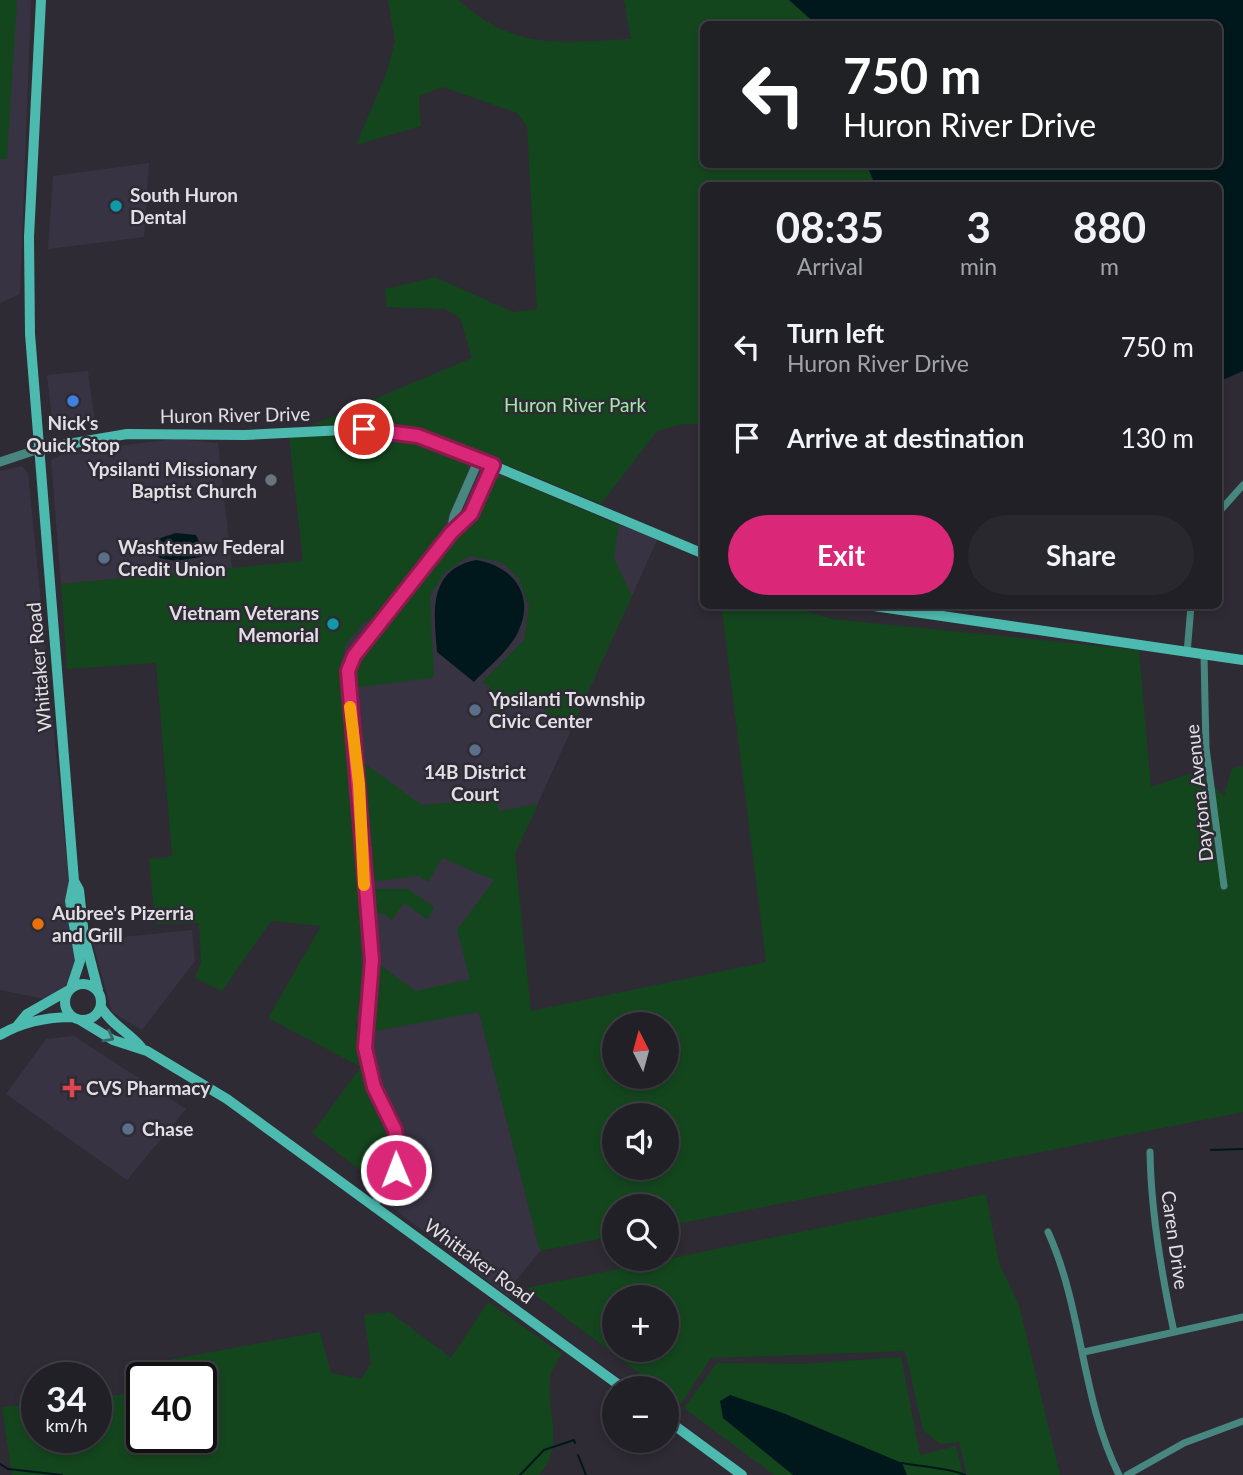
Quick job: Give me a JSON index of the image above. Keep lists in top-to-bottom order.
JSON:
{
  "streets": {
    "main road": ["Huron River Drive", "Whittaker Road"],
    "street": ["Daytona Avenue", "Caren Drive"]
  },
  "crossings": [
    ["Huron River Drive", "Whittaker Road"]
  ],
  "parks": ["Huron River Park"],
  "places": {
    "other": [
      "South Huron Dental",
      "Nick's Quick Stop",
      "Ypsilanti Missionary Baptist Church",
      "Washtenaw Federal Credit Union",
      "Vietnam Veterans Memorial",
      "Ypsilanti Township Civic Center",
      "14B District Court",
      "Aubree's Pizerria and Grill",
      "Chase"
    ],
    "health": ["CVS Pharmacy"]
  },
  "north": "top",
  "page": {
    "turn": ["750 m", "Huron River Drive"],
    "eta": [
      "08:35",
      "Arrival",
      "3",
      "min",
      "880",
      "m"
    ],
    "list": [
      {
        "name": "Turn left",
        "note": "Huron River Drive",
        "value": "750 m"
      },
      {
        "name": "Arrive at destination",
        "value": "130 m"
      }
    ],
    "buttons": ["Exit", "Share"],
    "map_buttons": ["+", "−"],
    "speed": "34 km/h",
    "limit": "40"
  }
}
